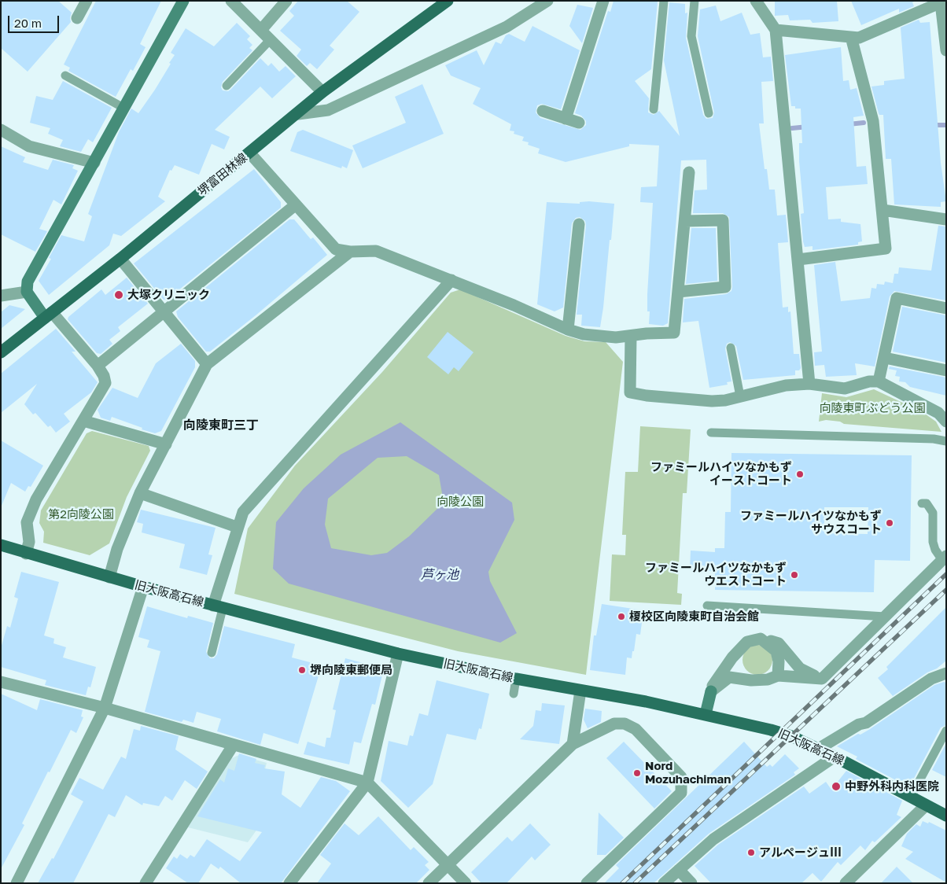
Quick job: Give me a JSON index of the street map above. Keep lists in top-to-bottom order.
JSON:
{
  "streets": {
    "main road": ["堺富田林線", "旧大阪高石線"]
  },
  "districts": ["向陵東町三丁"],
  "water": ["芦ヶ池"],
  "parks": ["向陵東町ぶどう公園", "向陵公園", "第2向陵公園"],
  "places": [
    "大塚クリニック",
    "ファミールハイツなかもず イーストコート",
    "ファミールハイツなかもず サウスコート",
    "ファミールハイツなかもず ウエストコート",
    "榎校区向陵東町自治会館",
    "堺向陵東郵便局",
    "Nord Mozuhachiman",
    "中野外科内科医院",
    "アルページュⅢ"
  ],
  "scale_bar": "20 m"
}
